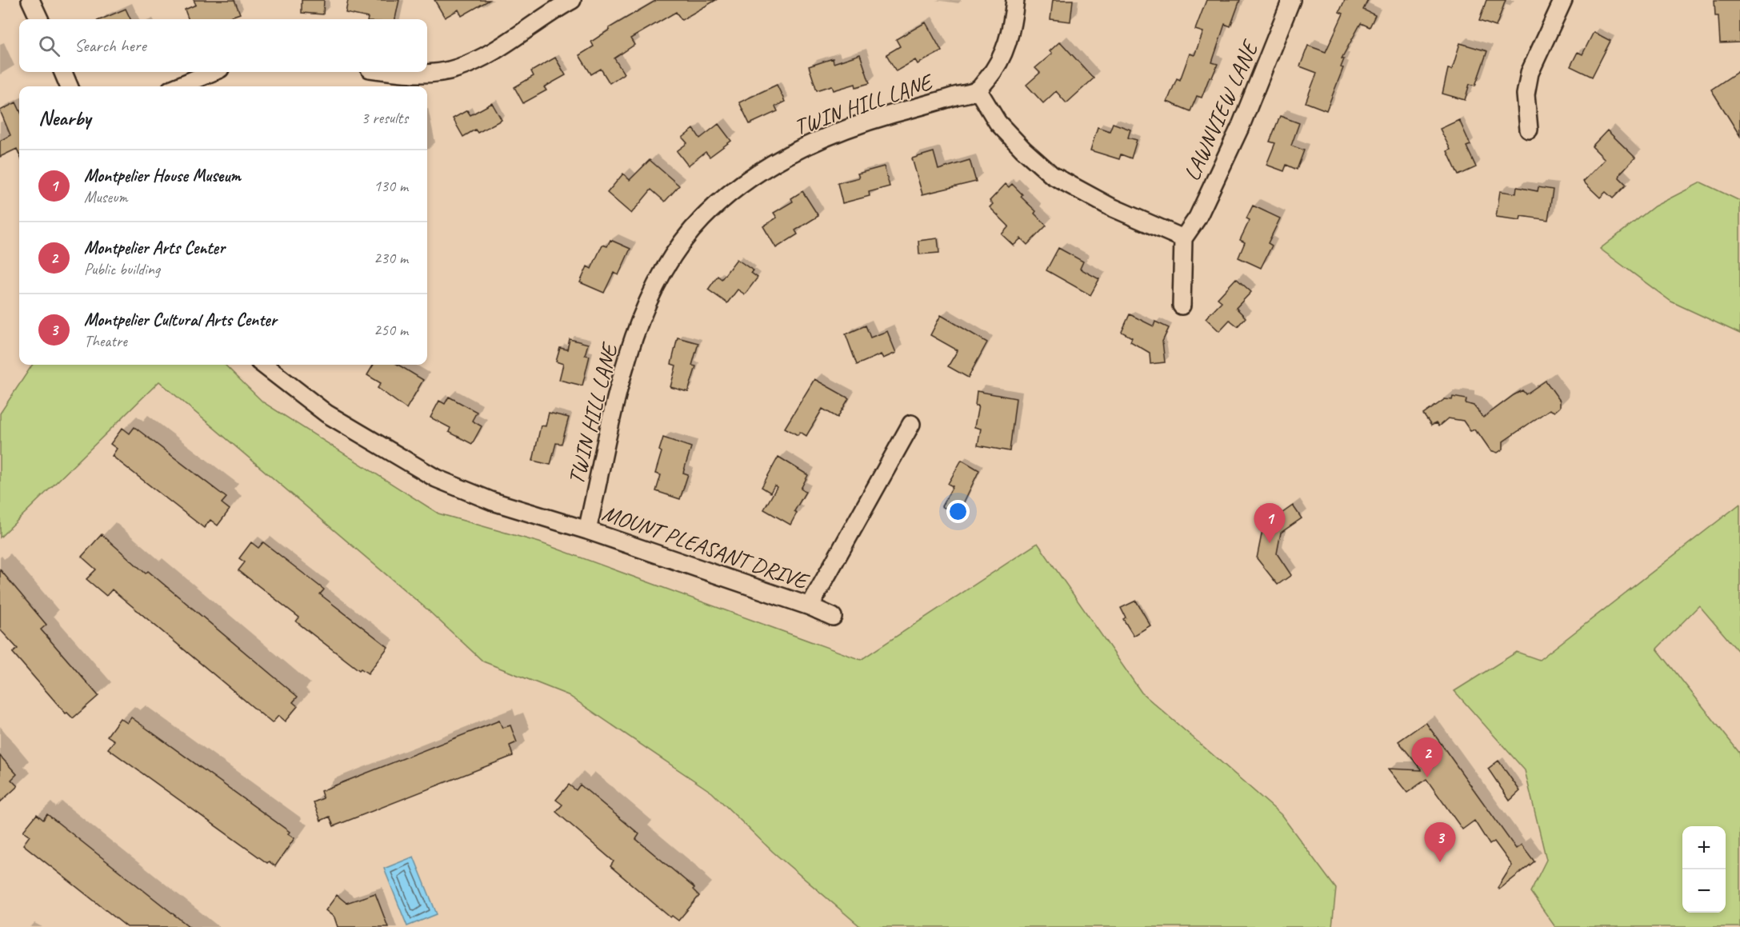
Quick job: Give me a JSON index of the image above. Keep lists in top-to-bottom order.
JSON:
{
  "streets": {
    "street": ["TWIN HILL LANE", "LAWNVIEW LANE", "MOUNT PLEASANT DRIVE"]
  },
  "crossings": [
    ["TWIN HILL LANE", "MOUNT PLEASANT DRIVE"]
  ],
  "page": {
    "search": "Search here",
    "heading": ["Nearby", "3 results"],
    "list": [
      {
        "mark": "1",
        "name": "Montpelier House Museum",
        "note": "Museum",
        "value": "130 m"
      },
      {
        "mark": "2",
        "name": "Montpelier Arts Center",
        "note": "Public building",
        "value": "230 m"
      },
      {
        "mark": "3",
        "name": "Montpelier Cultural Arts Center",
        "note": "Theatre",
        "value": "250 m"
      }
    ],
    "pins": ["1", "2", "3"],
    "map_buttons": ["+", "−"]
  }
}
